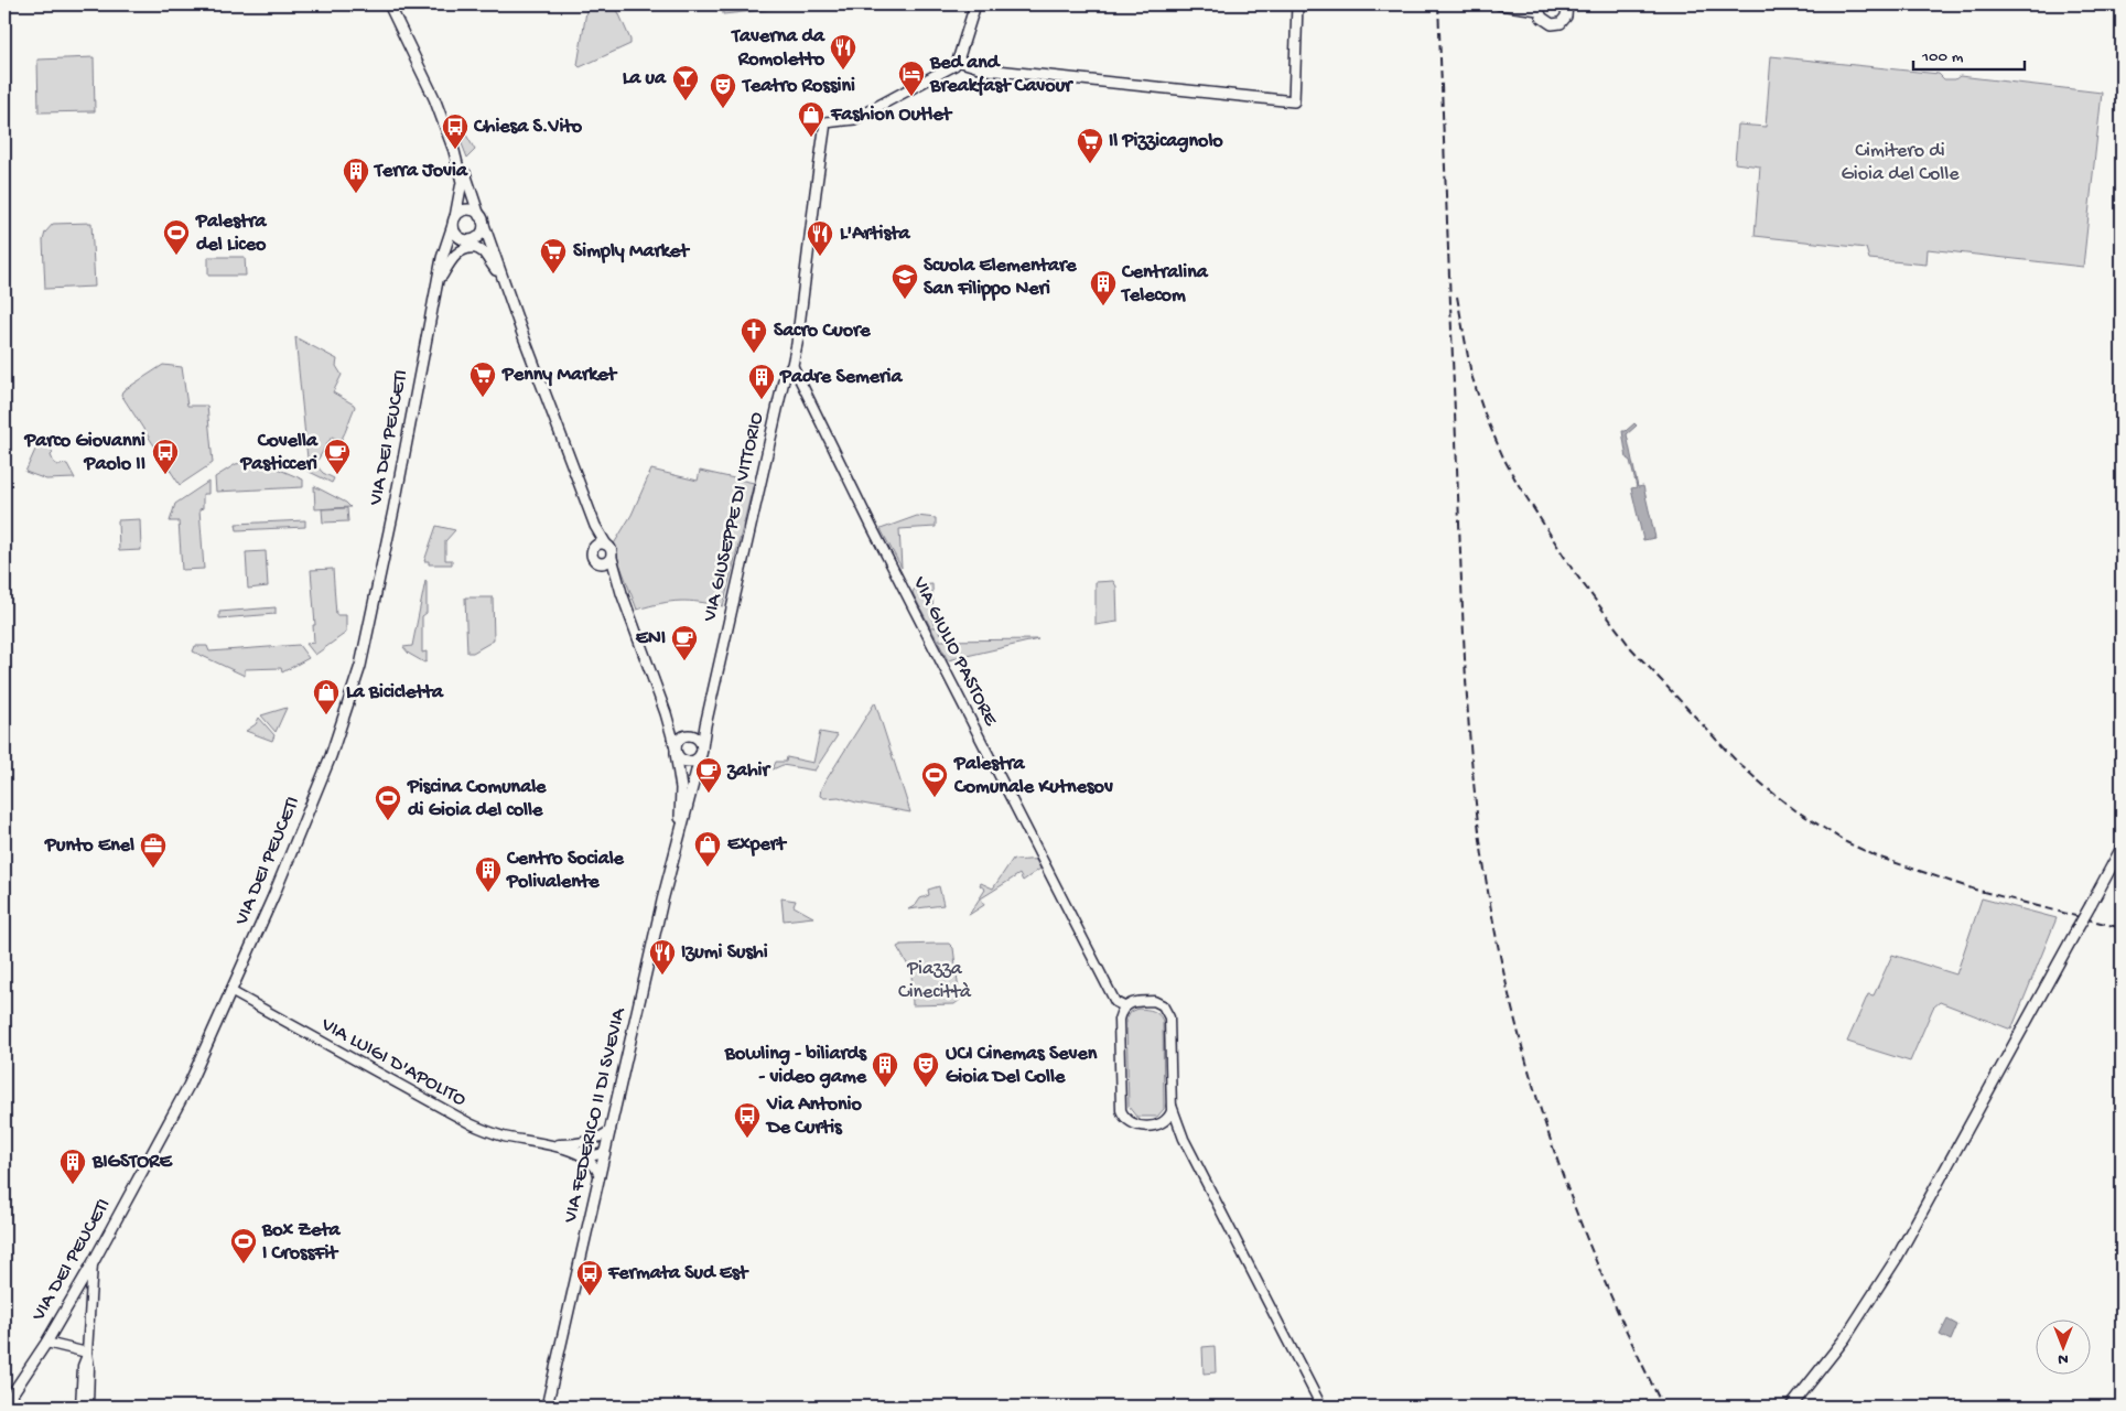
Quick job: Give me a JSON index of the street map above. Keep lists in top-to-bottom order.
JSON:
{
  "streets": {
    "main road": ["VIA DEI PEUCETI", "VIA GIUSEPPE DI VITTORIO", "VIA FEDERICO II DI SVEVIA"],
    "street": ["VIA GIULIO PASTORE", "VIA LUIGI D'APOLITO"]
  },
  "crossings": [
    ["VIA DEI PEUCETI", "VIA LUIGI D'APOLITO"],
    ["VIA GIUSEPPE DI VITTORIO", "VIA GIULIO PASTORE"],
    ["VIA GIUSEPPE DI VITTORIO", "VIA FEDERICO II DI SVEVIA"],
    ["VIA LUIGI D'APOLITO", "VIA FEDERICO II DI SVEVIA"]
  ],
  "parks": ["Cimitero di Gioia del Colle", "Piazza Cinecittà"],
  "places": {
    "restaurant": ["Taverna da Romoletto", "L'Artista", "Izumi Sushi"],
    "hotel": ["Bed and Breakfast Cavour"],
    "bar": ["La ua"],
    "theatre": ["Teatro Rossini", "UCI Cinemas Seven Gioia Del Colle"],
    "shop": ["Fashion Outlet", "La Bicicletta", "Expert"],
    "bus stop": [
      "Chiesa S.Vito",
      "Parco Giovanni Paolo II",
      "Via Antonio De Curtis",
      "Fermata Sud Est"
    ],
    "supermarket": ["Il Pizzicagnolo", "Simply Market", "Penny Market"],
    "building": [
      "Terra Jovia",
      "Centralina Telecom",
      "Padre Semeria",
      "Centro Sociale Polivalente",
      "Bowling - biliards - video game",
      "BIGSTORE"
    ],
    "sports": [
      "Palestra del Liceo",
      "Palestra Comunale Kutnesov",
      "Piscina Comunale di Gioia del colle",
      "Box Zeta I CrossFit"
    ],
    "school or university": ["Scuola Elementare San Filippo Neri"],
    "church": ["Sacro Cuore"],
    "cafe": ["Covella Pasticceri", "ENI", "zahir"],
    "office": ["Punto Enel"]
  },
  "scale_bar": "100 m",
  "north": "bottom"
}
